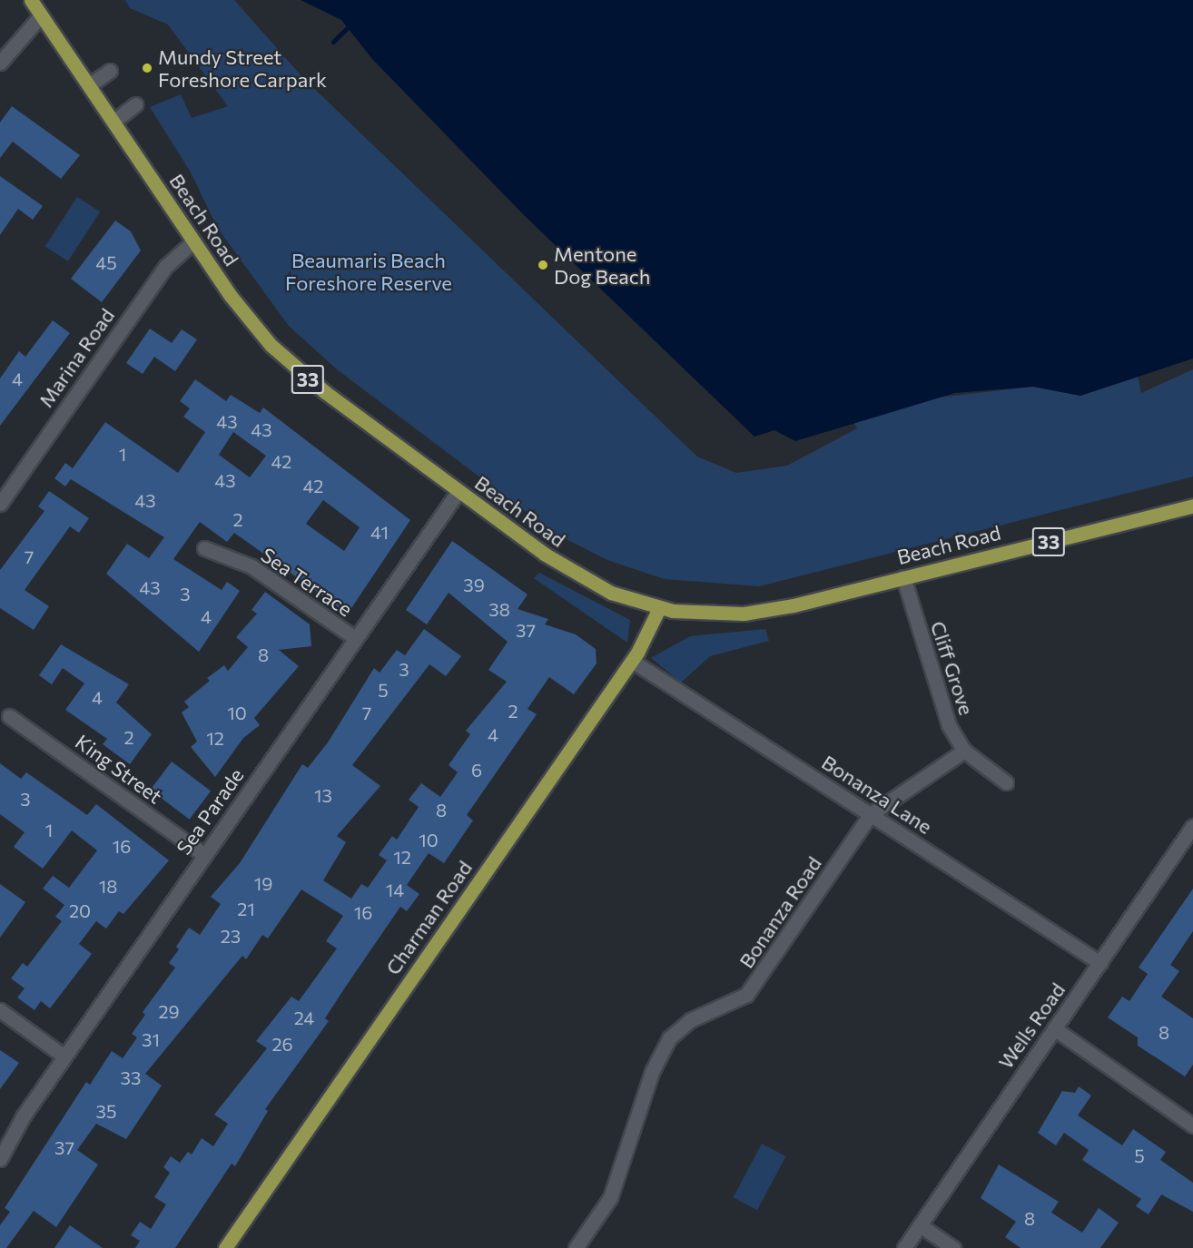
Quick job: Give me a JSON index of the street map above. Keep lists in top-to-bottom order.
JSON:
{
  "streets": {
    "main road": ["Beach Road", "33", "Charman Road"],
    "street": [
      "Marina Road",
      "Sea Terrace",
      "Cliff Grove",
      "King Street",
      "Bonanza Lane",
      "Sea Parade",
      "Bonanza Road",
      "Wells Road"
    ]
  },
  "crossings": [
    ["Beach Road", "Marina Road"],
    ["Beach Road", "Cliff Grove"],
    ["Beach Road", "Sea Parade"],
    ["Beach Road", "Charman Road"],
    ["Sea Terrace", "Sea Parade"],
    ["Cliff Grove", "Bonanza Road"],
    ["King Street", "Sea Parade"],
    ["Bonanza Lane", "Bonanza Road"],
    ["Bonanza Lane", "Charman Road"],
    ["Bonanza Lane", "Wells Road"]
  ],
  "parks": ["Beaumaris Beach Foreshore Reserve"],
  "places": ["Mundy Street Foreshore Carpark", "Mentone Dog Beach"],
  "house_numbers": [
    "45",
    "4",
    "43",
    "43",
    "1",
    "42",
    "43",
    "42",
    "43",
    "2",
    "41",
    "7",
    "39",
    "43",
    "3",
    "38",
    "4",
    "37",
    "8",
    "3",
    "5",
    "4",
    "2",
    "10",
    "7",
    "4",
    "2",
    "12",
    "6",
    "13",
    "3",
    "8",
    "1",
    "10",
    "16",
    "12",
    "19",
    "18",
    "14",
    "21",
    "20",
    "16",
    "23",
    "29",
    "24",
    "8",
    "31",
    "26",
    "33",
    "35",
    "37",
    "5",
    "8"
  ]
}
